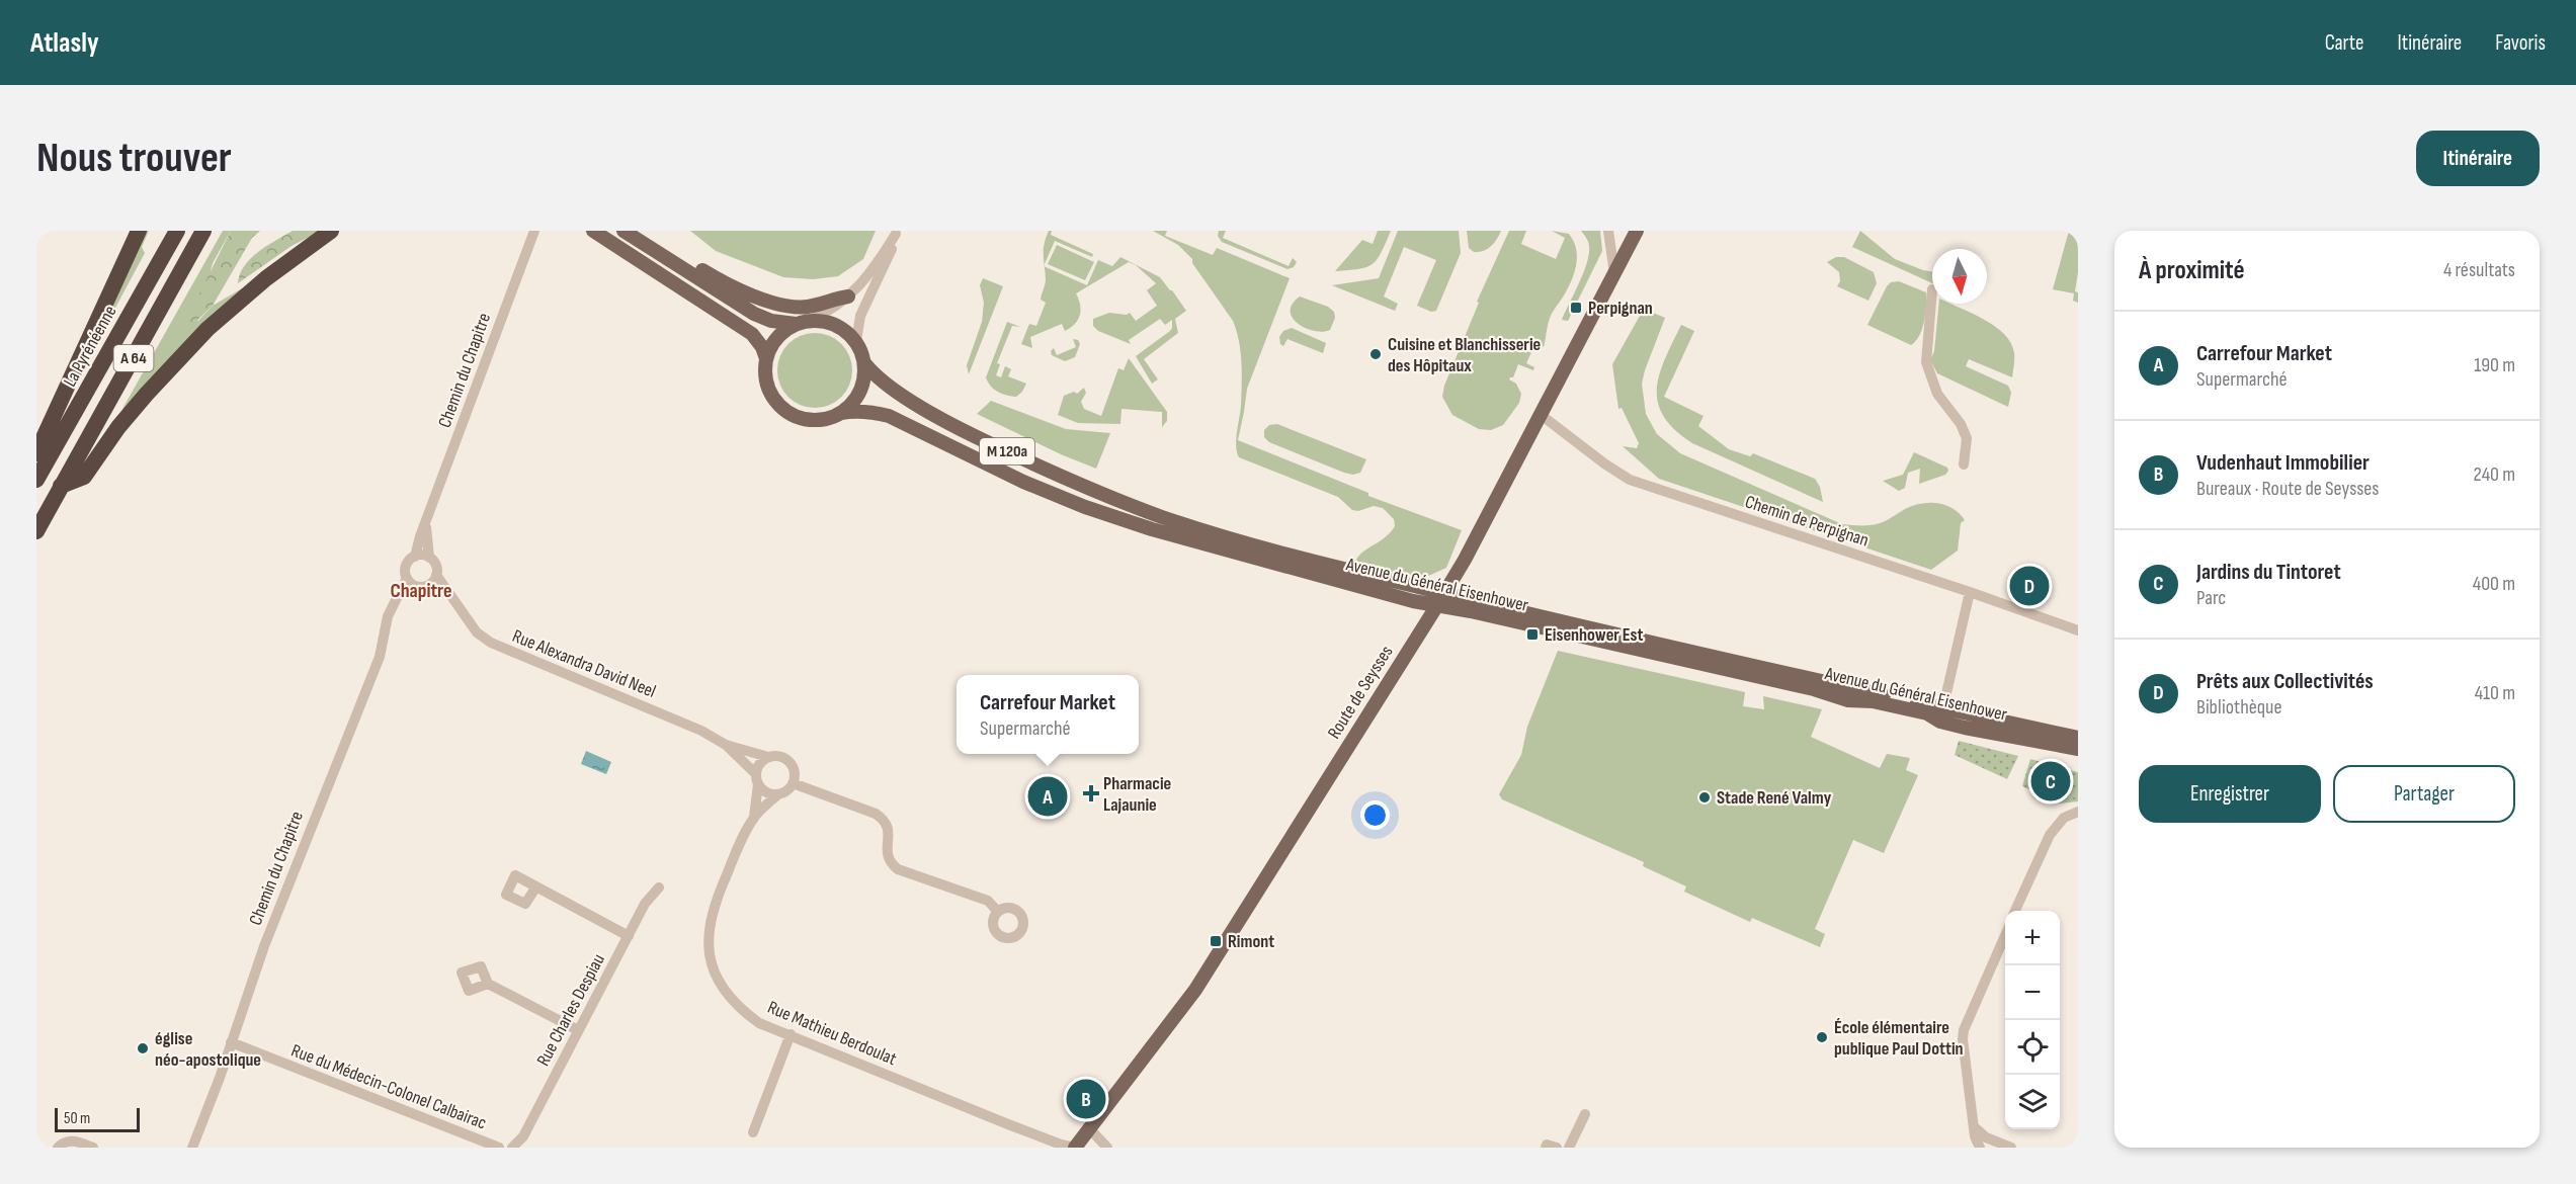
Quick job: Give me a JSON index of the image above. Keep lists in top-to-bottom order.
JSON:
{
  "streets": {
    "highway": ["La Pyrénéenne", "A 64"],
    "main road": ["M 120a", "Avenue du Général Eisenhower", "Route de Seysses"],
    "street": [
      "Chemin du Chapitre",
      "Chemin de Perpignan",
      "Rue Alexandra David Neel",
      "Rue Charles Despiau",
      "Rue Mathieu Berdoulat",
      "Rue du Médecin-Colonel Calbairac"
    ]
  },
  "crossings": [
    ["Chemin du Chapitre", "Rue Alexandra David Neel"],
    ["Chemin du Chapitre", "Rue du Médecin-Colonel Calbairac"],
    ["Chemin de Perpignan", "Route de Seysses"],
    ["Avenue du Général Eisenhower", "Route de Seysses"],
    ["Route de Seysses", "Rue Mathieu Berdoulat"]
  ],
  "districts": ["Chapitre"],
  "places": {
    "transit": ["Perpignan", "Eisenhower Est", "Rimont"],
    "other": [
      "Cuisine et Blanchisserie des Hôpitaux",
      "Stade René Valmy",
      "École élémentaire publique Paul Dottin",
      "église néo-apostolique"
    ],
    "health": ["Pharmacie Lajaunie"]
  },
  "scale_bar": "50 m",
  "north": "bottom",
  "page": {
    "header": "Atlasly",
    "nav": ["Carte", "Itinéraire", "Favoris"],
    "buttons": [
      "Itinéraire",
      ["Enregistrer", "Partager"]
    ],
    "title": "Nous trouver",
    "heading": ["À proximité", "4 résultats"],
    "list": [
      {
        "mark": "A",
        "name": "Carrefour Market",
        "note": "Supermarché",
        "value": "190 m"
      },
      {
        "mark": "B",
        "name": "Vudenhaut Immobilier",
        "note": "Bureaux · Route de Seysses",
        "value": "240 m"
      },
      {
        "mark": "C",
        "name": "Jardins du Tintoret",
        "note": "Parc",
        "value": "400 m"
      },
      {
        "mark": "D",
        "name": "Prêts aux Collectivités",
        "note": "Bibliothèque",
        "value": "410 m"
      }
    ],
    "pins": [
      "D",
      "C",
      "A",
      "B"
    ],
    "popup": ["Carrefour Market", "Supermarché"],
    "map_buttons": ["+", "−"],
    "scale": "50 m"
  }
}
